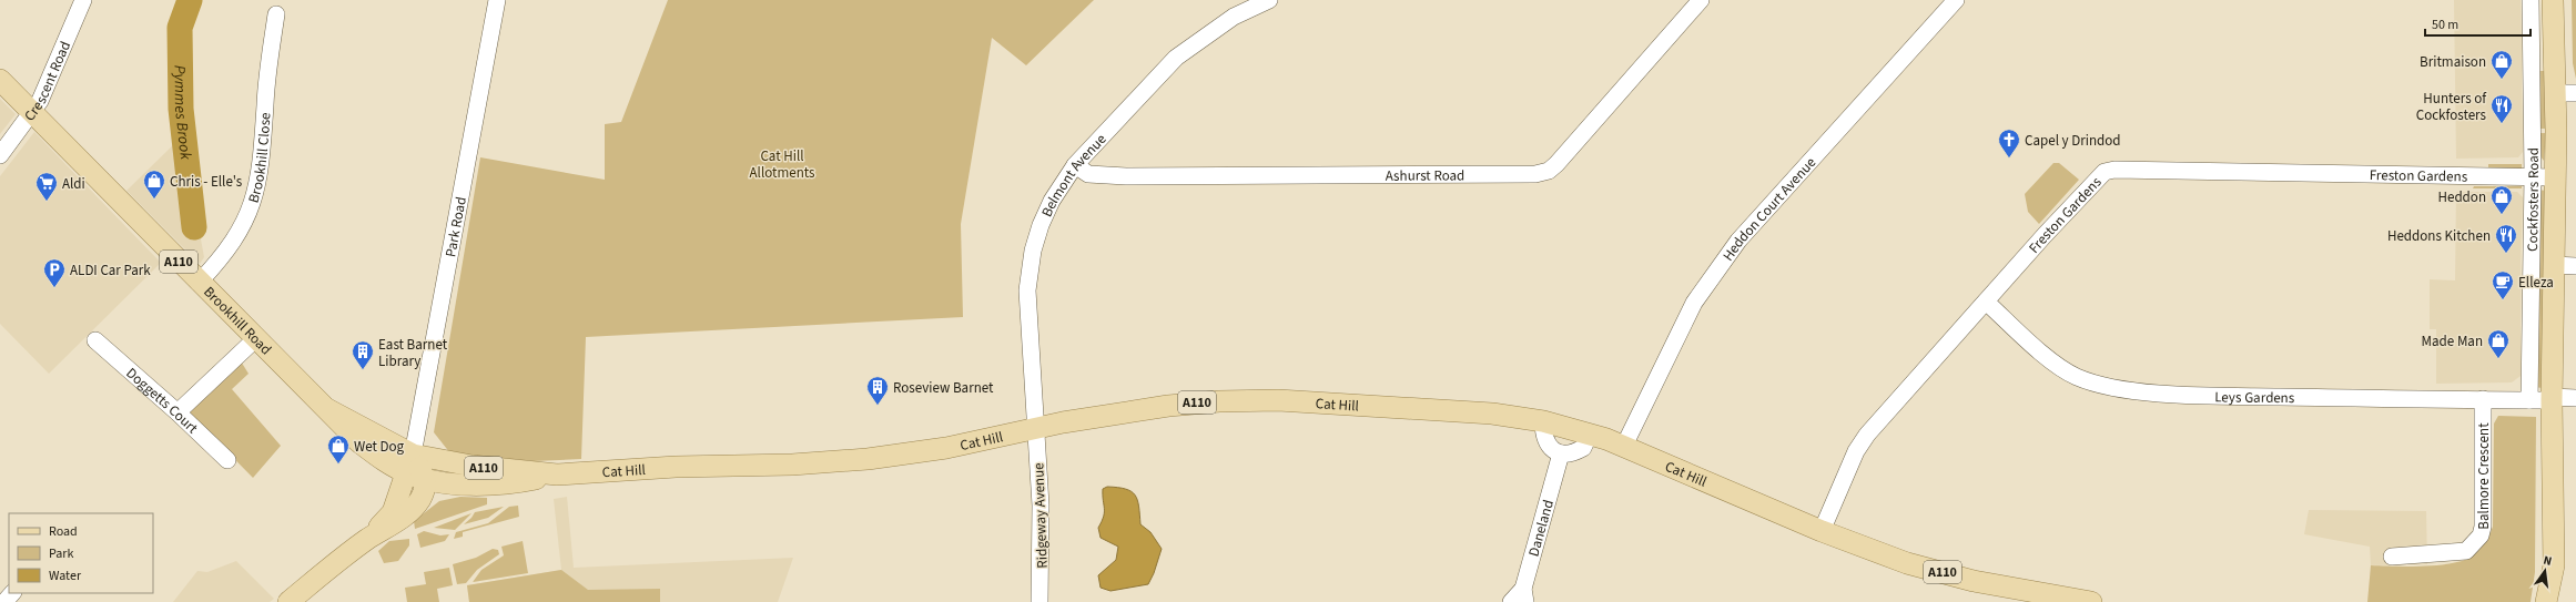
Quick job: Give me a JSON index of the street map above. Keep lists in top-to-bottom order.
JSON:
{
  "streets": {
    "main road": [
      "Cockfosters Road",
      "A110",
      "Brookhill Road",
      "Cat Hill"
    ],
    "street": [
      "Crescent Road",
      "Brookhill Close",
      "Belmont Avenue",
      "Ashurst Road",
      "Freston Gardens",
      "Heddon Court Avenue",
      "Park Road",
      "Leys Gardens",
      "Doggetts Court",
      "Balmore Crescent",
      "Ridgeway Avenue",
      "Daneland"
    ]
  },
  "crossings": [
    ["Crescent Road", "Brookhill Road"],
    ["Brookhill Close", "Brookhill Road"],
    ["Belmont Avenue", "Ashurst Road"],
    ["Belmont Avenue", "Cat Hill"],
    ["Belmont Avenue", "Ridgeway Avenue"],
    ["Freston Gardens", "Cockfosters Road"],
    ["Freston Gardens", "Leys Gardens"],
    ["Freston Gardens", "Cat Hill"],
    ["Cockfosters Road", "Leys Gardens"],
    ["Heddon Court Avenue", "Cat Hill"],
    ["Park Road", "Brookhill Road"],
    ["Park Road", "Cat Hill"],
    ["Brookhill Road", "Cat Hill"],
    ["Leys Gardens", "Balmore Crescent"],
    ["Cat Hill", "Ridgeway Avenue"]
  ],
  "water": ["Pymmes Brook"],
  "parks": ["Cat Hill Allotments"],
  "places": {
    "shop": [
      "Britmaison",
      "Chris - Elle's",
      "Heddon",
      "Made Man",
      "Wet Dog"
    ],
    "restaurant": ["Hunters of Cockfosters", "Heddons Kitchen"],
    "church": ["Capel y Drindod"],
    "supermarket": ["Aldi"],
    "parking": ["ALDI Car Park"],
    "cafe": ["Elleza"],
    "building": ["East Barnet Library", "Roseview Barnet"]
  },
  "legend": ["Road", "Park", "Water"],
  "scale_bar": "50 m",
  "north": "top"
}
